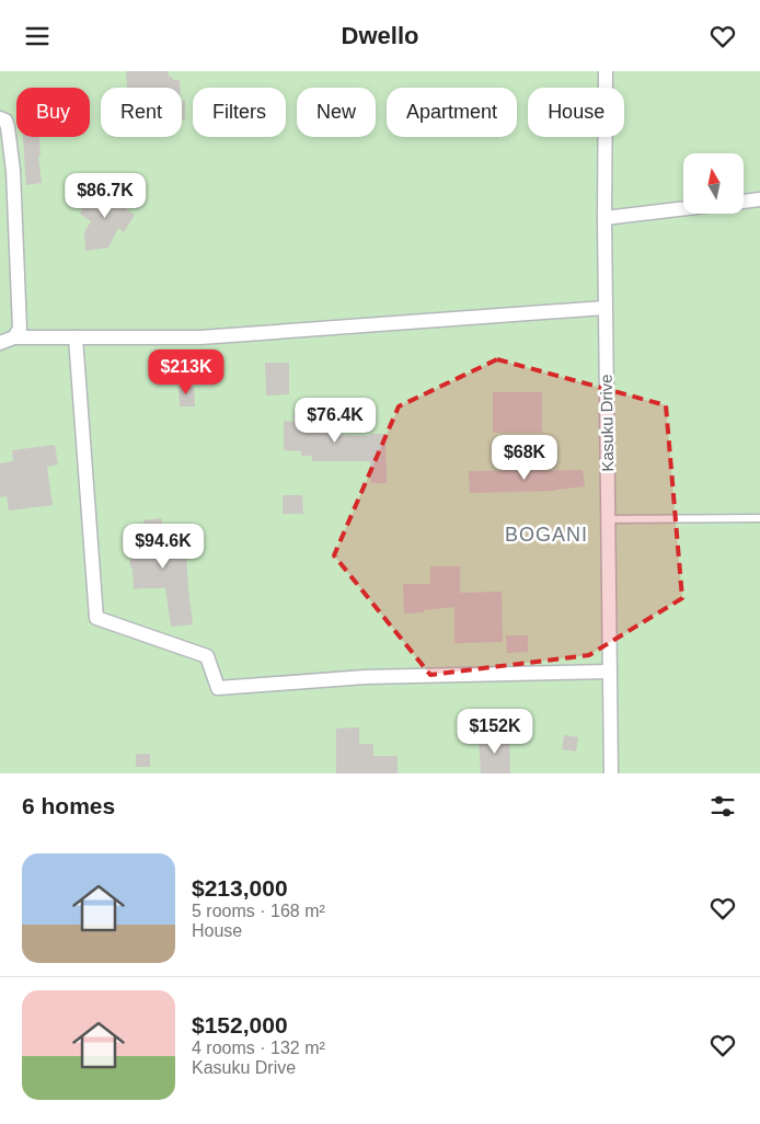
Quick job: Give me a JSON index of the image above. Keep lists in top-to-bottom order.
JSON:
{
  "streets": {
    "street": ["Kasuku Drive"]
  },
  "districts": ["BOGANI"],
  "north": "top",
  "page": {
    "header": "Dwello",
    "chip": [
      "Buy",
      "Rent",
      "Filters",
      "New",
      "Apartment",
      "House"
    ],
    "price": [
      "$86.7K",
      "$213K",
      "$76.4K",
      "$68K",
      "$94.6K",
      "$152K"
    ],
    "heading": "6 homes",
    "list": [
      {
        "name": "$213,000",
        "note": "5 rooms · 168 m² · House"
      },
      {
        "name": "$152,000",
        "note": "4 rooms · 132 m² · Kasuku Drive"
      }
    ]
  }
}
